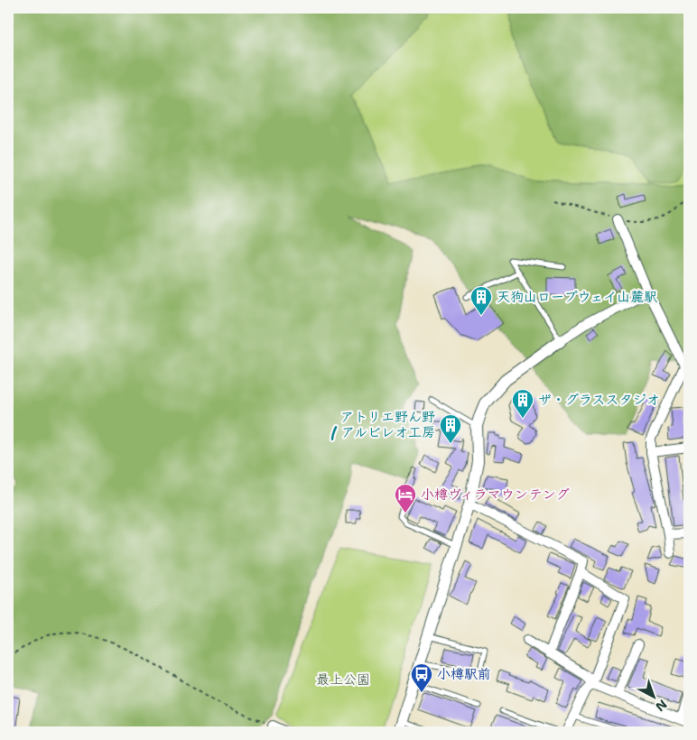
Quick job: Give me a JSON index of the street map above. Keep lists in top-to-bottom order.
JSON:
{
  "parks": ["最上公園"],
  "places": {
    "building": ["天狗山ロープウェイ山麓駅", "ザ・グラススタジオ", "アトリエ野ん野 / アルビレオ工房"],
    "hotel": ["小樽ヴィラマウンテング"],
    "bus stop": ["小樽駅前"]
  },
  "north": "bottom right"
}
